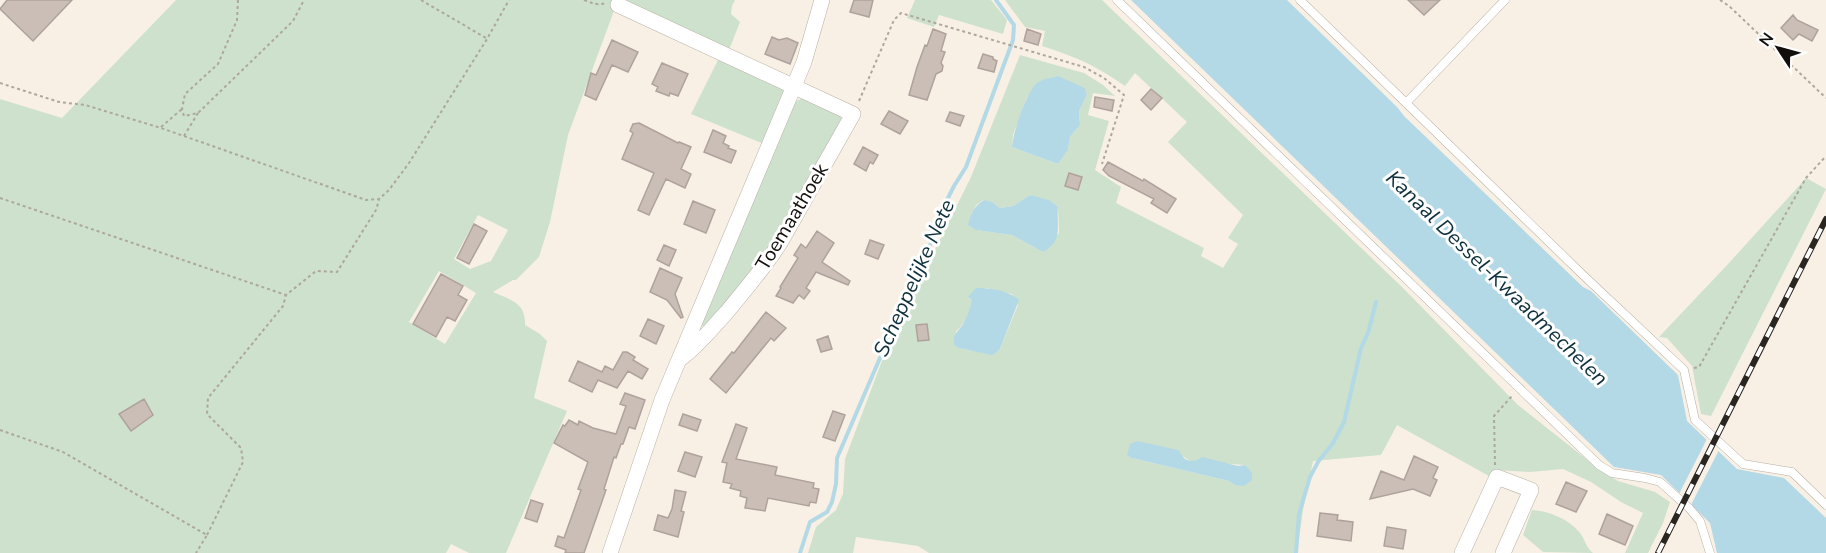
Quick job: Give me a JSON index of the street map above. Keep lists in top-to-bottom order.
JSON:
{
  "streets": {
    "street": ["Toemaathoek"]
  },
  "water": ["Scheppelijke Nete", "Kanaal Dessel-Kwaadmechelen"],
  "north": "top left"
}
